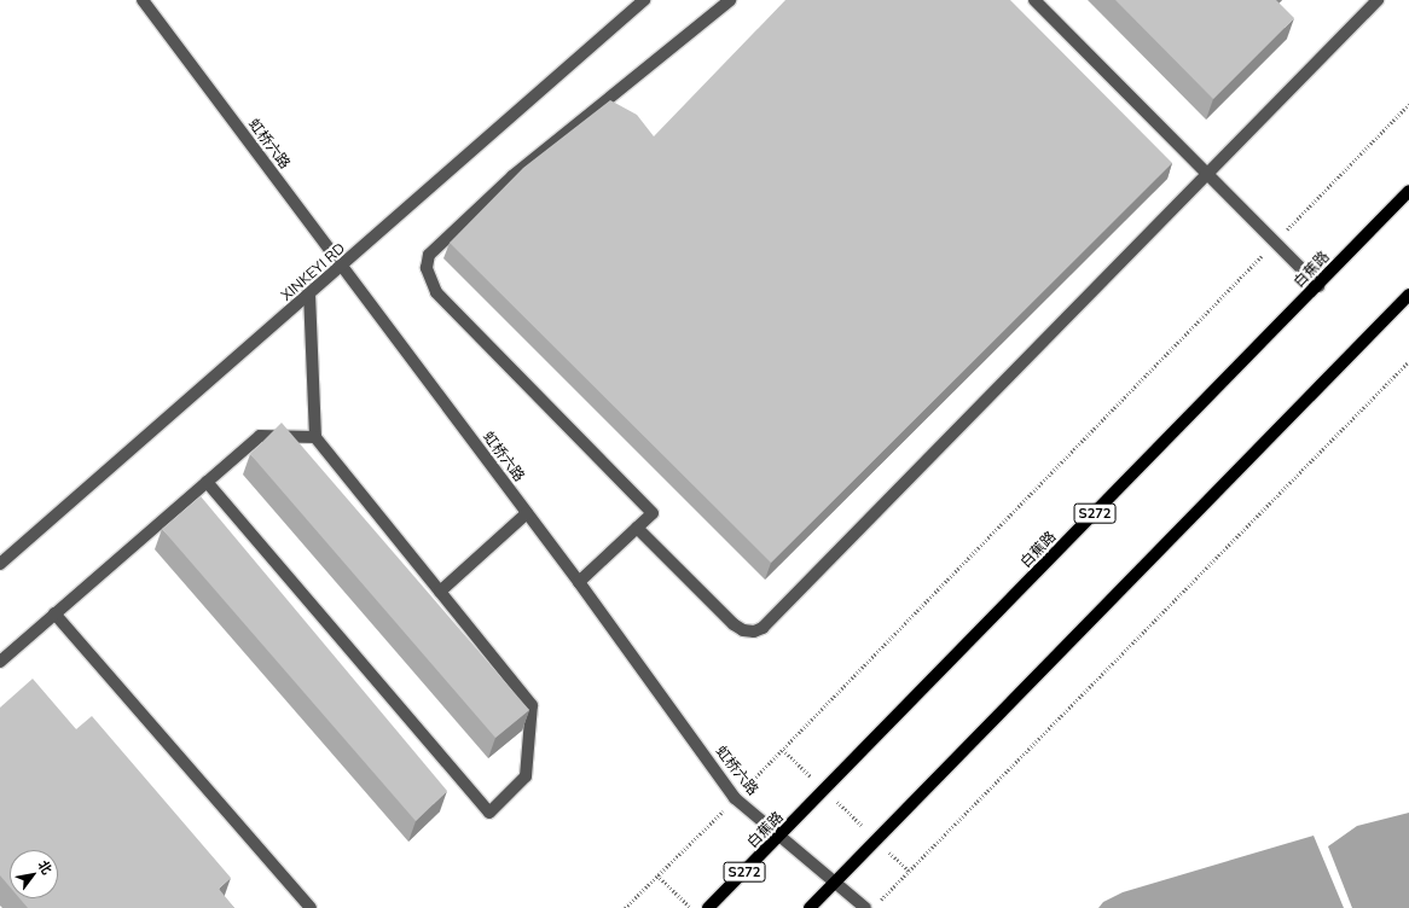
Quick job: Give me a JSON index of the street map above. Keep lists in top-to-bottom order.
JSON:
{
  "streets": {
    "main road": ["白蕉路", "S272"],
    "street": ["虹桥六路", "XINKEYI RD"]
  },
  "crossings": [
    ["虹桥六路", "白蕉路"],
    ["虹桥六路", "XINKEYI RD"]
  ],
  "north": "top right"
}
